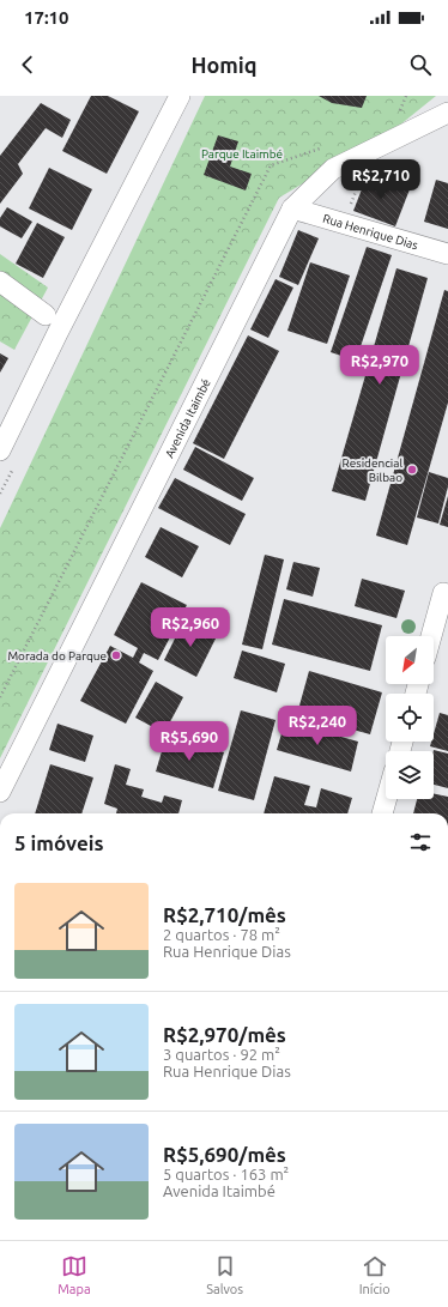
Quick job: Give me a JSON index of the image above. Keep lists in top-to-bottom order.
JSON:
{
  "streets": {
    "street": ["Rua Henrique Dias", "Avenida Itaimbé"]
  },
  "crossings": [
    ["Rua Henrique Dias", "Avenida Itaimbé"]
  ],
  "parks": ["Parque Itaimbé"],
  "places": ["Residencial Bilbao", "Morada do Parque"],
  "north": "bottom left",
  "page": {
    "status": "17:10",
    "header": "Homiq",
    "price": [
      "R$2,710",
      "R$2,970",
      "R$2,960",
      "R$2,240",
      "R$5,690"
    ],
    "heading": "5 imóveis",
    "list": [
      {
        "name": "R$2,710/mês",
        "note": "2 quartos · 78 m² · Rua Henrique Dias"
      },
      {
        "name": "R$2,970/mês",
        "note": "3 quartos · 92 m² · Rua Henrique Dias"
      },
      {
        "name": "R$5,690/mês",
        "note": "5 quartos · 163 m² · Avenida Itaimbé"
      }
    ],
    "tabs": ["Mapa", "Salvos", "Início"]
  }
}
